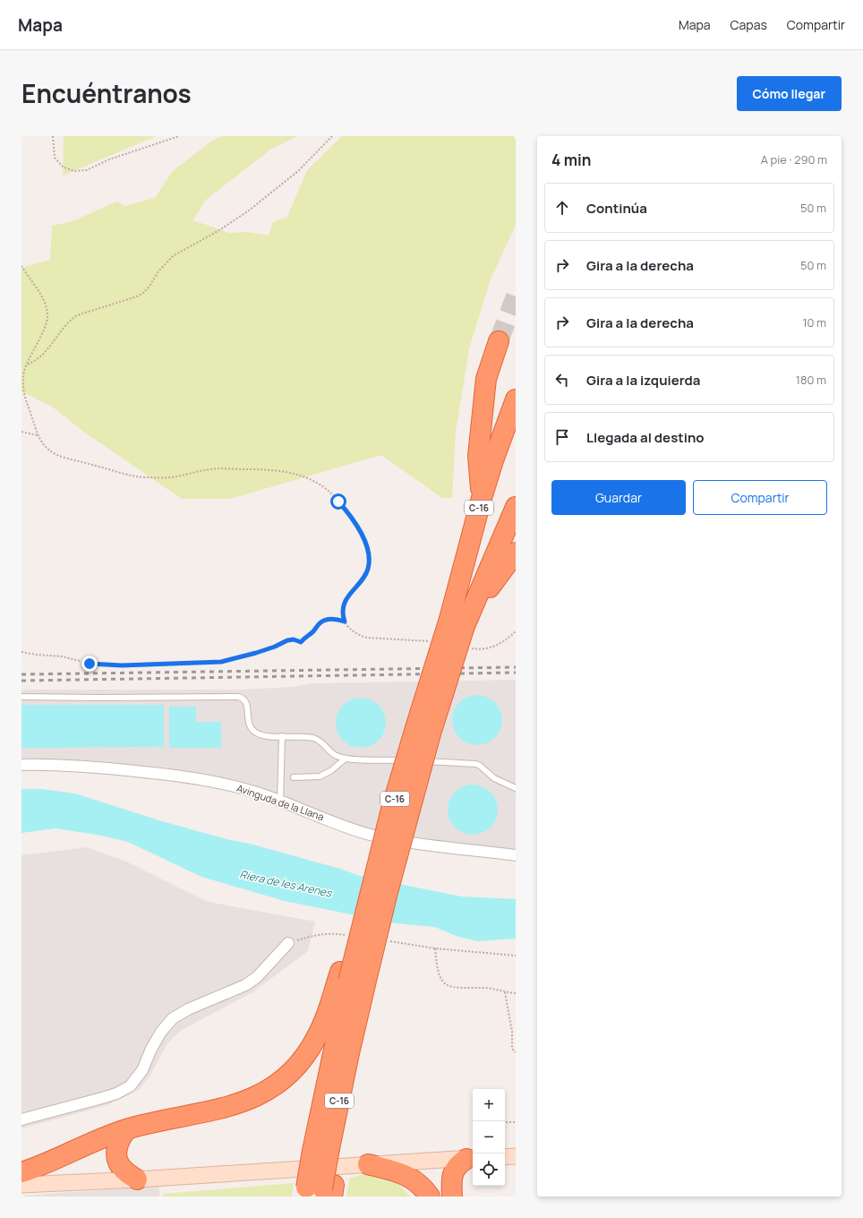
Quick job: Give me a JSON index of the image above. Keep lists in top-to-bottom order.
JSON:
{
  "streets": {
    "highway": ["C-16"],
    "street": ["Avinguda de la Llana"]
  },
  "water": ["Riera de les Arenes"],
  "page": {
    "header": "Mapa",
    "nav": ["Mapa", "Capas", "Compartir"],
    "title": "Encuéntranos",
    "buttons": [
      "Cómo llegar",
      ["Guardar", "Compartir"]
    ],
    "heading": ["4 min", "A pie · 290 m"],
    "list": [
      ["Continúa", "50 m"],
      ["Gira a la derecha", "50 m"],
      ["Gira a la derecha", "10 m"],
      ["Gira a la izquierda", "180 m"],
      "Llegada al destino"
    ],
    "map_buttons": ["+", "−"]
  }
}
